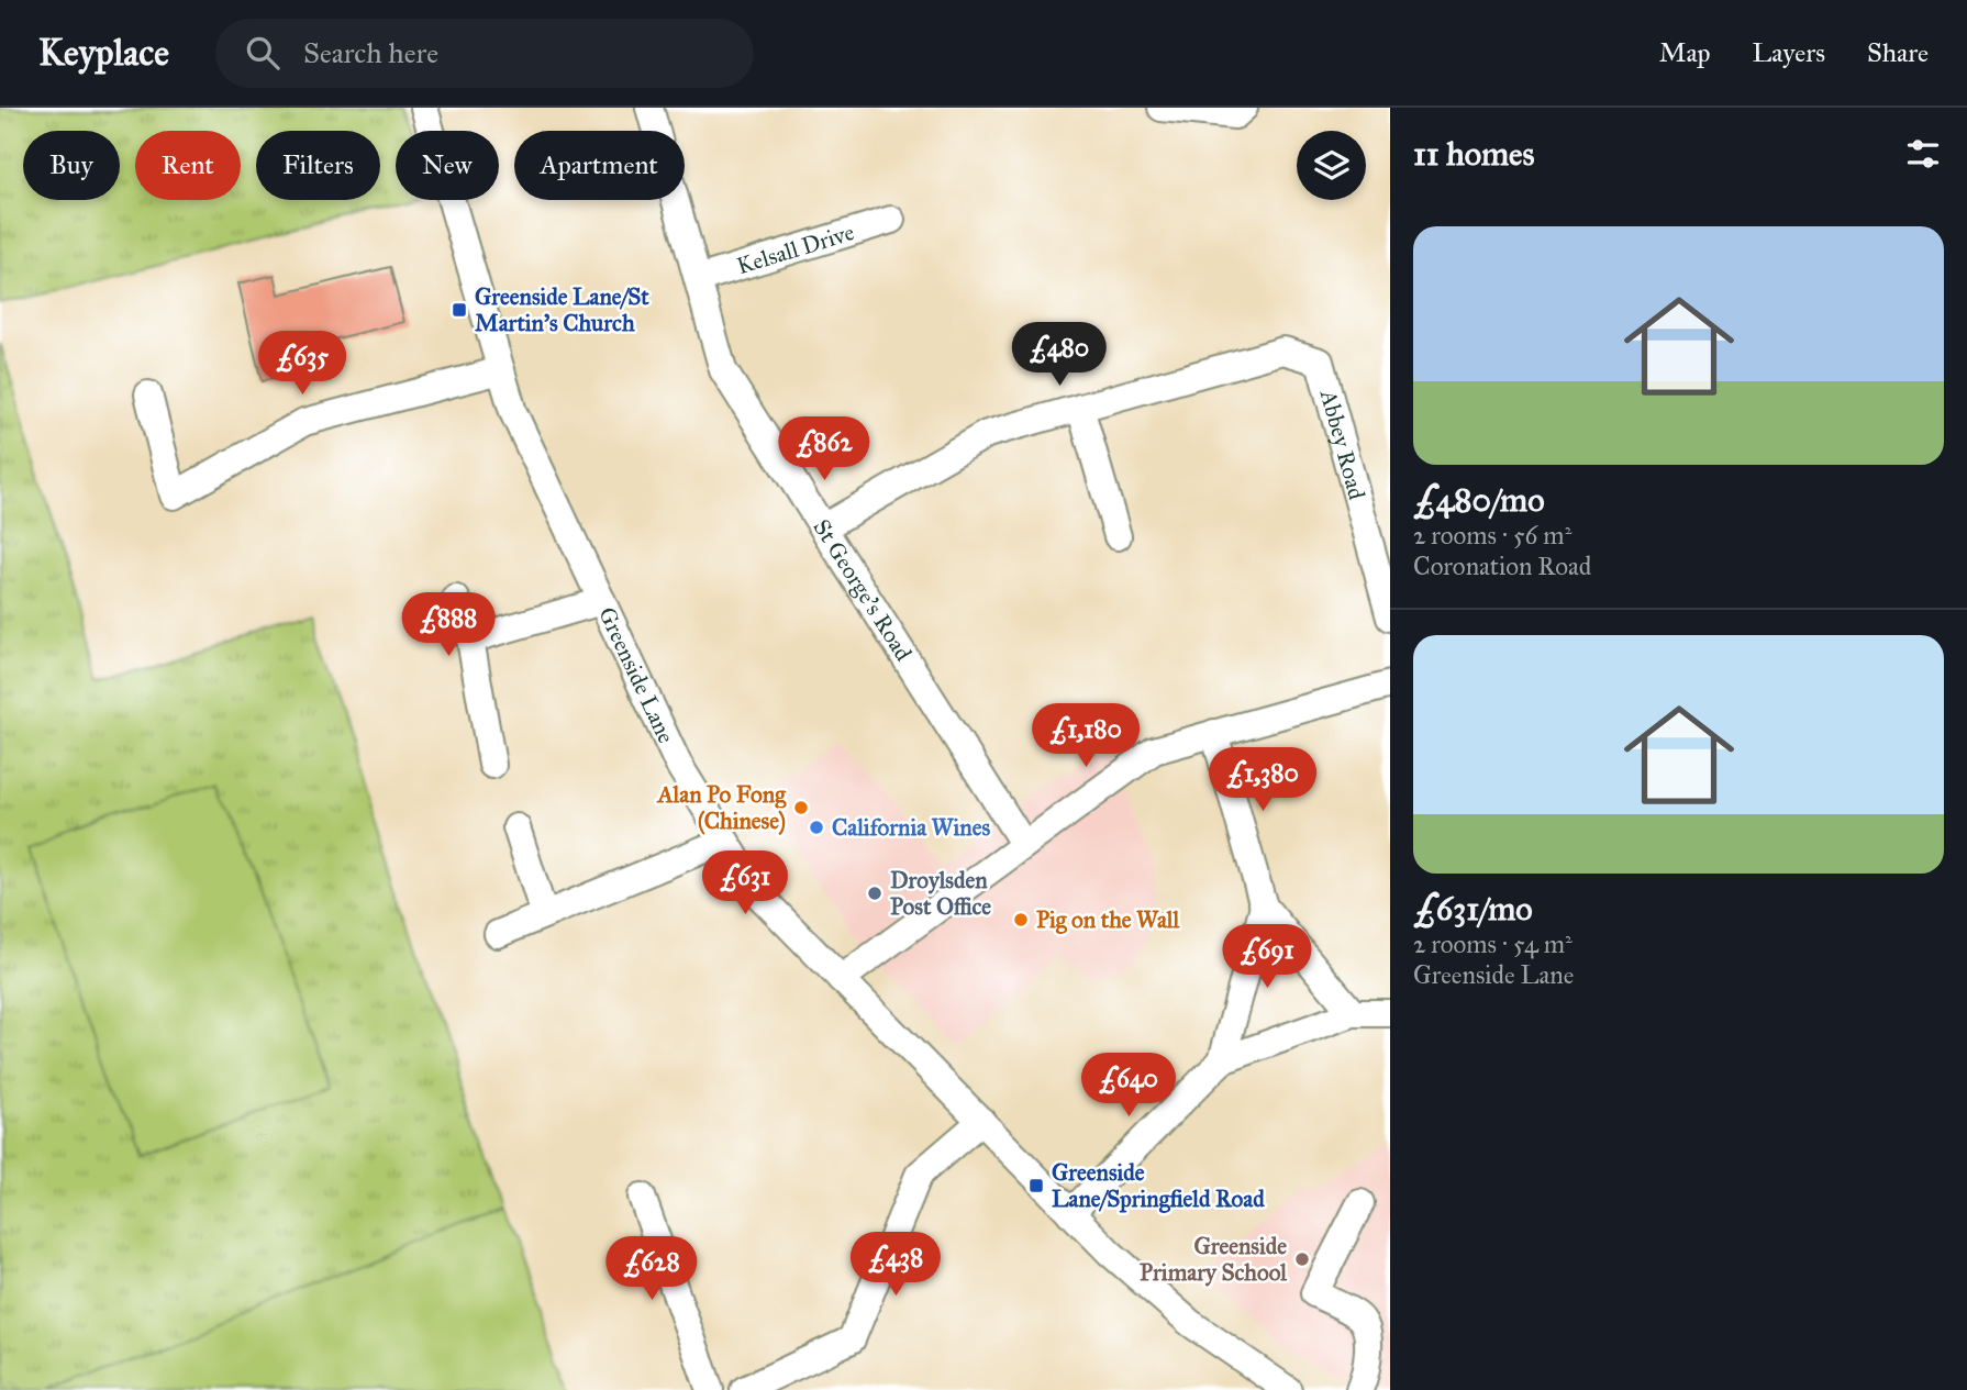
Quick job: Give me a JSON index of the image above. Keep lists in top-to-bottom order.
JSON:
{
  "streets": {
    "street": [
      "Kelsall Drive",
      "Abbey Road",
      "St George's Road",
      "Greenside Lane"
    ]
  },
  "crossings": [
    ["Kelsall Drive", "St George's Road"]
  ],
  "places": {
    "transit": ["Greenside Lane/St Martin's Church", "Greenside Lane/Springfield Road"],
    "other": [
      "Alan Po Fong (Chinese)",
      "California Wines",
      "Droylsden Post Office",
      "Pig on the Wall",
      "Greenside Primary School"
    ]
  },
  "page": {
    "header": "Keyplace",
    "search": "Search here",
    "nav": ["Map", "Layers", "Share"],
    "heading": "11 homes",
    "chip": [
      "Buy",
      "Rent",
      "Filters",
      "New",
      "Apartment"
    ],
    "list": [
      {
        "name": "£480/mo",
        "note": "2 rooms · 56 m² · Coronation Road"
      },
      {
        "name": "£631/mo",
        "note": "2 rooms · 54 m² · Greenside Lane"
      }
    ],
    "price": [
      "£480",
      "£635",
      "£862",
      "£888",
      "£1,180",
      "£1,380",
      "£631",
      "£691",
      "£640",
      "£438",
      "£628"
    ]
  }
}
